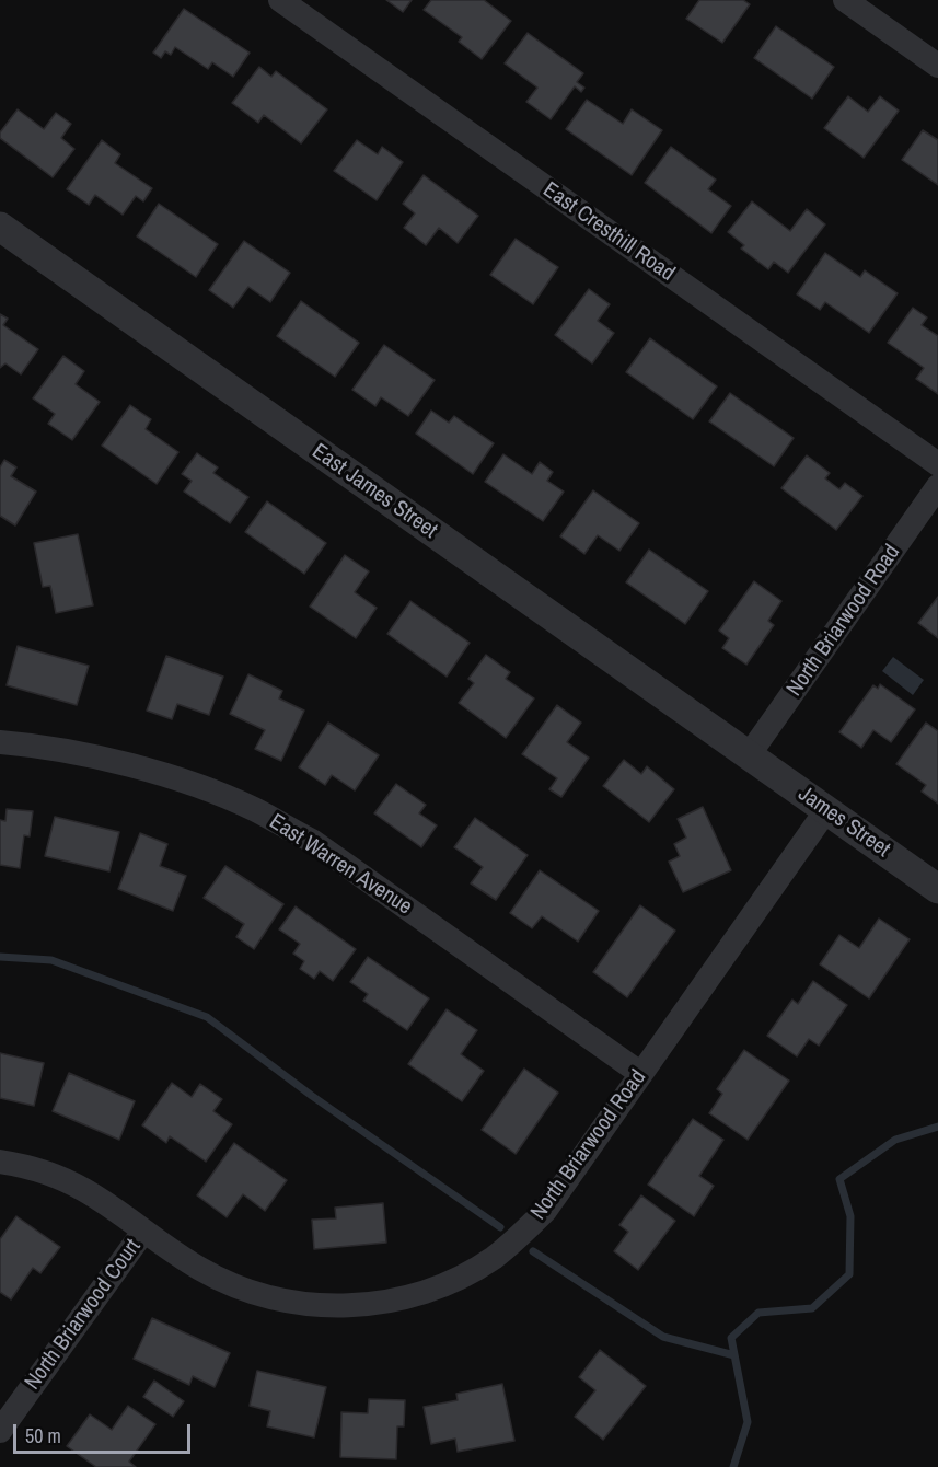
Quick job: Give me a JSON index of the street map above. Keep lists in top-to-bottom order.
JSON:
{
  "streets": {
    "street": [
      "East Cresthill Road",
      "East James Street",
      "North Briarwood Road",
      "James Street",
      "East Warren Avenue",
      "North Briarwood Court"
    ]
  },
  "crossings": [
    ["East James Street", "North Briarwood Road"],
    ["East James Street", "James Street"],
    ["North Briarwood Road", "James Street"],
    ["North Briarwood Road", "East Warren Avenue"],
    ["North Briarwood Road", "North Briarwood Court"]
  ],
  "scale_bar": "50 m"
}
